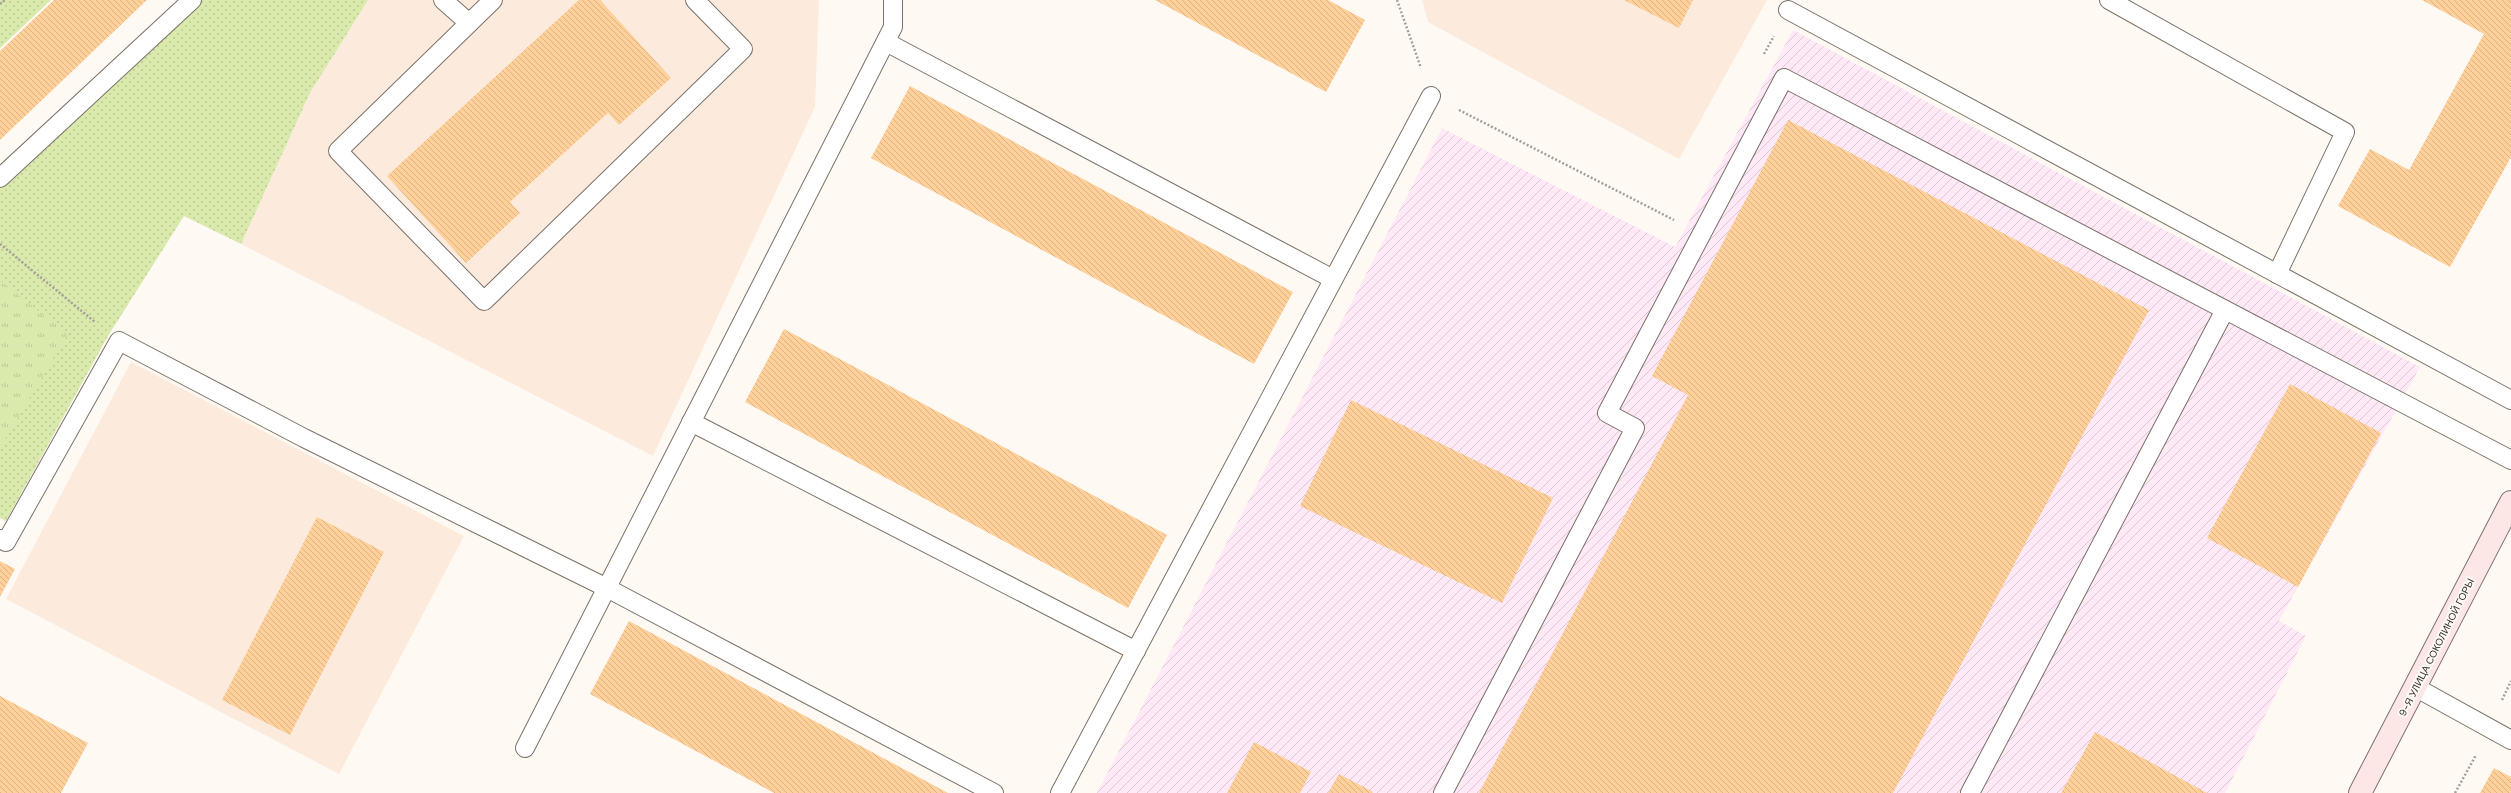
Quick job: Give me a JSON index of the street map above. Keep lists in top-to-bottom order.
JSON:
{
  "streets": {
    "street": ["9-Я УЛИЦА СОКОЛИНОЙ ГОРЫ"]
  }
}
